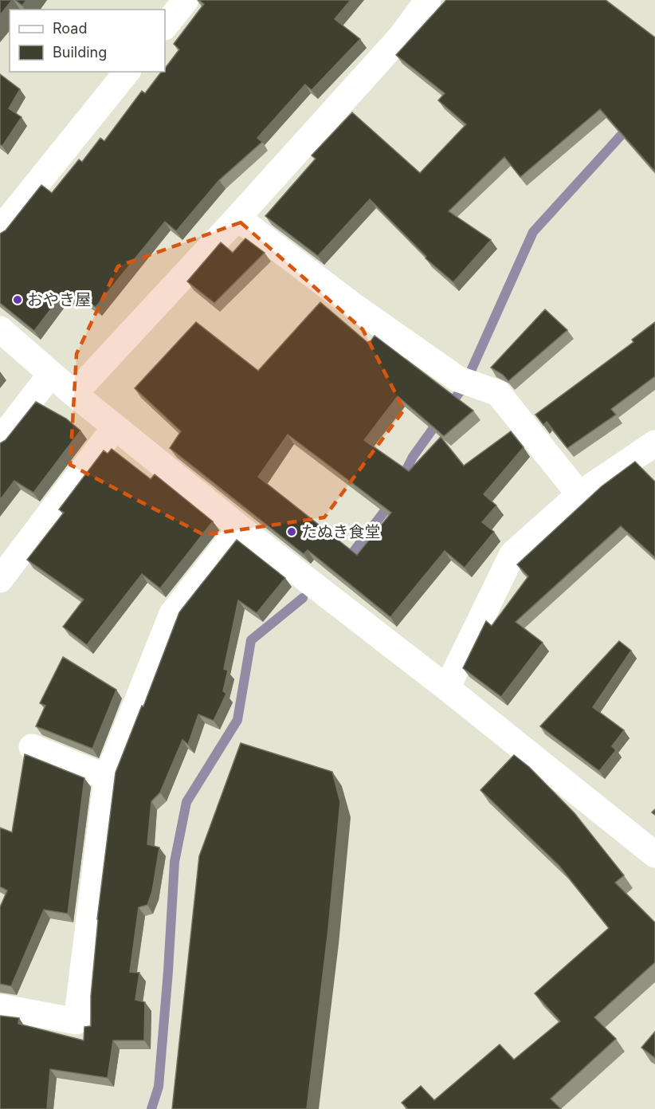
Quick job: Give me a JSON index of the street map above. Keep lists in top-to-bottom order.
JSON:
{
  "places": ["おやき屋", "たぬき食堂"],
  "legend": ["Road", "Building"]
}
